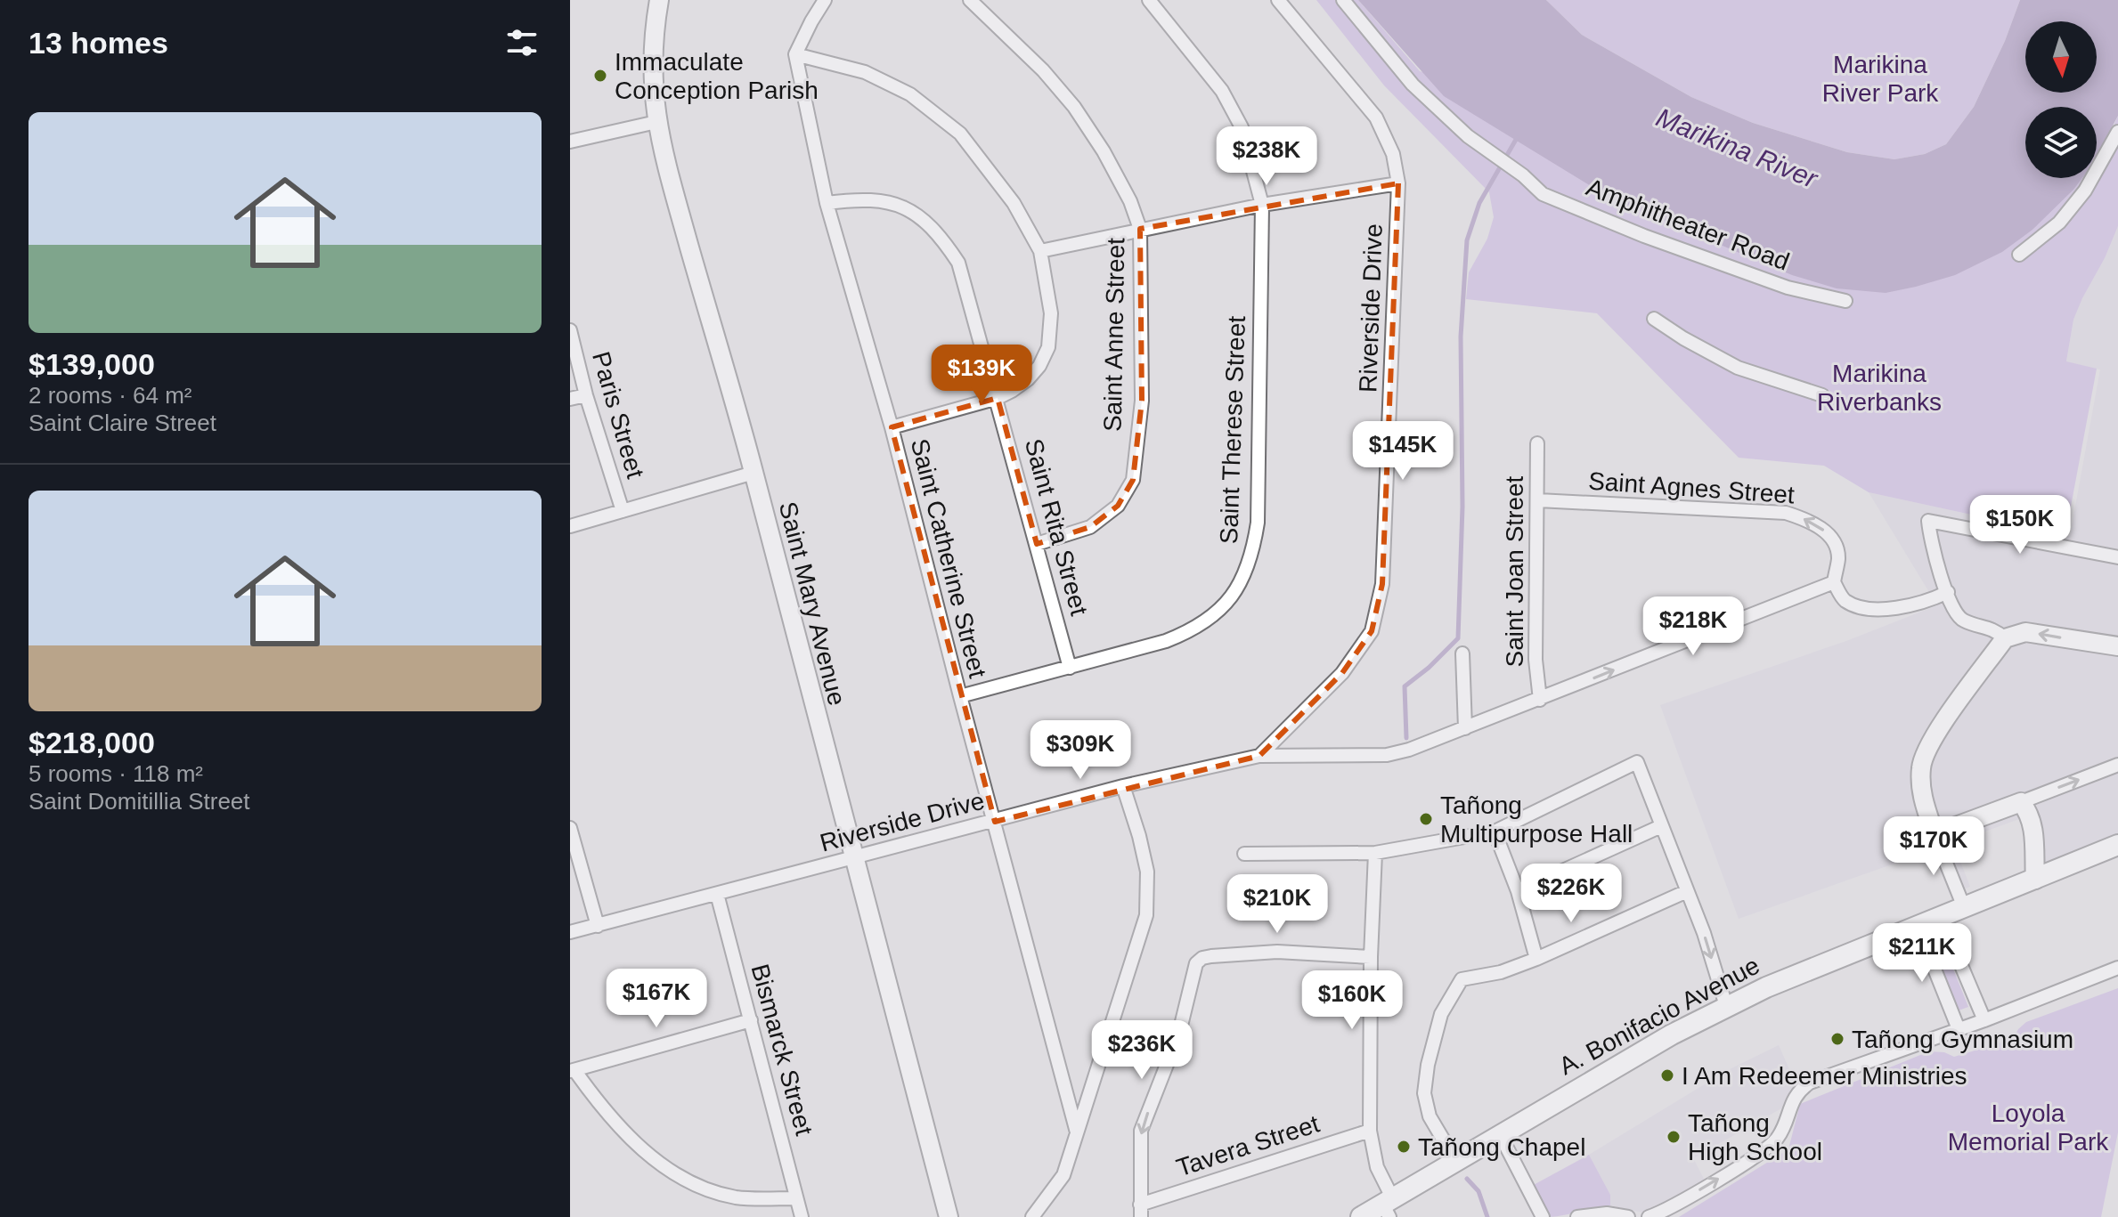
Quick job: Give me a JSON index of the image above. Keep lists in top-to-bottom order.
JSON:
{
  "streets": {
    "main road": ["A. Bonifacio Avenue"],
    "street": [
      "Amphitheater Road",
      "Riverside Drive",
      "Saint Anne Street",
      "Paris Street",
      "Saint Therese Street",
      "Saint Agnes Street",
      "Saint Rita Street",
      "Saint Catherine Street",
      "Saint Joan Street",
      "Saint Mary Avenue",
      "Bismarck Street",
      "Tavera Street"
    ]
  },
  "crossings": [
    ["Riverside Drive", "Saint Catherine Street"],
    ["Riverside Drive", "Saint Mary Avenue"],
    ["Riverside Drive", "Bismarck Street"],
    ["Saint Anne Street", "Saint Rita Street"],
    ["Saint Therese Street", "Saint Rita Street"],
    ["Saint Therese Street", "Saint Catherine Street"],
    ["Saint Agnes Street", "Saint Joan Street"],
    ["Saint Rita Street", "Saint Catherine Street"]
  ],
  "one_way": ["Saint Agnes Street"],
  "water": ["Marikina River"],
  "parks": ["Marikina River Park", "Marikina Riverbanks", "Loyola Memorial Park"],
  "places": [
    "Immaculate Conception Parish",
    "Tañong Multipurpose Hall",
    "Tañong Gymnasium",
    "I Am Redeemer Ministries",
    "Tañong High School",
    "Tañong Chapel"
  ],
  "north": "bottom",
  "page": {
    "heading": "13 homes",
    "list": [
      {
        "name": "$139,000",
        "note": "2 rooms · 64 m² · Saint Claire Street"
      },
      {
        "name": "$218,000",
        "note": "5 rooms · 118 m² · Saint Domitillia Street"
      }
    ],
    "price": [
      "$238K",
      "$139K",
      "$145K",
      "$150K",
      "$218K",
      "$309K",
      "$170K",
      "$226K",
      "$210K",
      "$211K",
      "$167K",
      "$160K",
      "$236K"
    ]
  }
}
